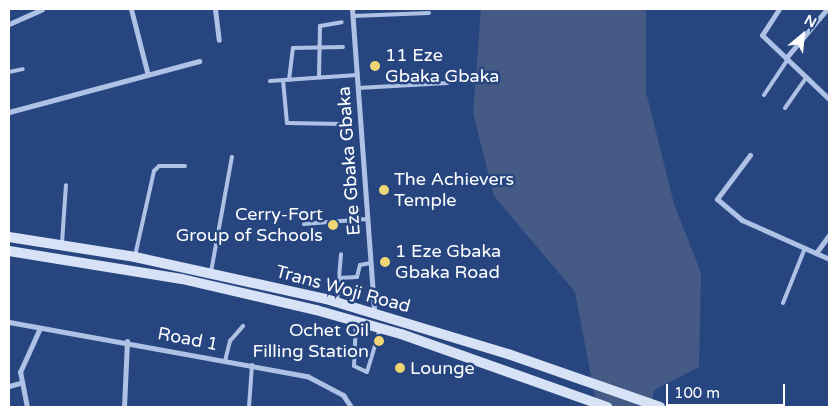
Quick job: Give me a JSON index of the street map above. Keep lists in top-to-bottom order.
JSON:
{
  "streets": {
    "main road": ["Trans Woji Road"],
    "street": ["Eze Gbaka Gbaka", "Road 1"]
  },
  "crossings": [
    ["Eze Gbaka Gbaka", "Trans Woji Road"]
  ],
  "places": [
    "11 Eze Gbaka Gbaka",
    "The Achievers Temple",
    "Cerry-Fort Group of Schools",
    "1 Eze Gbaka Gbaka Road",
    "Ochet Oil Filling Station",
    "Lounge"
  ],
  "scale_bar": "100 m",
  "north": "top right"
}
